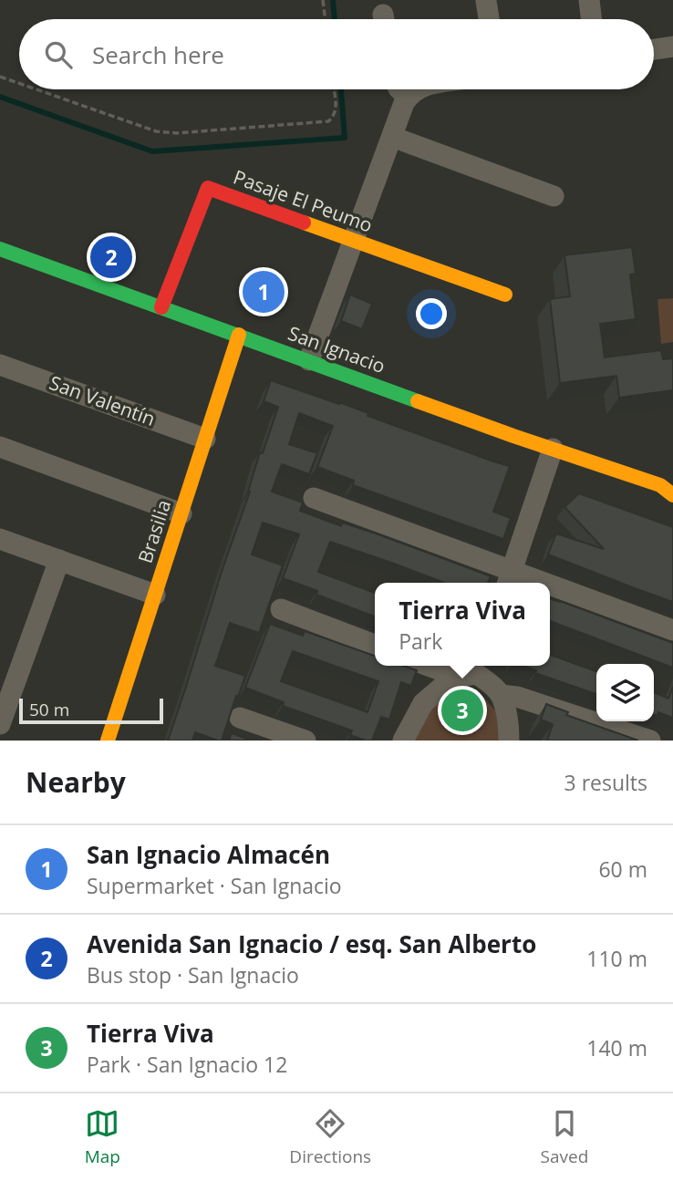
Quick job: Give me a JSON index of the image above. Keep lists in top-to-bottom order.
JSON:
{
  "streets": {
    "street": [
      "Pasaje El Peumo",
      "San Ignacio",
      "San Valentín",
      "Brasilia"
    ]
  },
  "crossings": [
    ["Pasaje El Peumo", "San Ignacio"],
    ["San Ignacio", "Brasilia"],
    ["San Valentín", "Brasilia"]
  ],
  "scale_bar": "50 m",
  "page": {
    "search": "Search here",
    "pins": ["2", "1", "3"],
    "popup": ["Tierra Viva", "Park"],
    "scale": "50 m",
    "heading": ["Nearby", "3 results"],
    "list": [
      {
        "mark": "1",
        "name": "San Ignacio Almacén",
        "note": "Supermarket · San Ignacio",
        "value": "60 m"
      },
      {
        "mark": "2",
        "name": "Avenida San Ignacio / esq. San Alberto",
        "note": "Bus stop · San Ignacio",
        "value": "110 m"
      },
      {
        "mark": "3",
        "name": "Tierra Viva",
        "note": "Park · San Ignacio 12",
        "value": "140 m"
      }
    ],
    "nav": ["Map", "Directions", "Saved"]
  }
}
